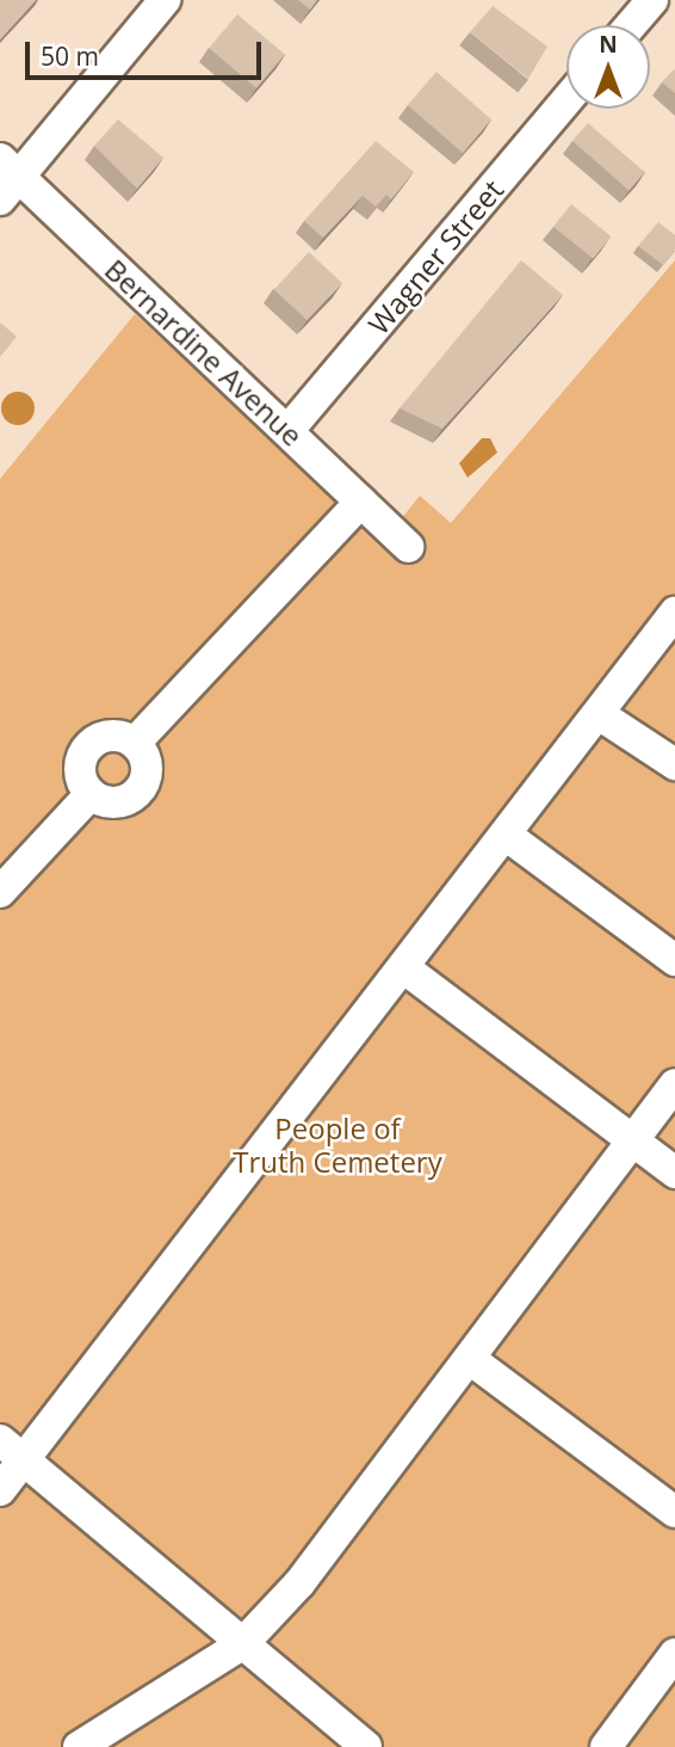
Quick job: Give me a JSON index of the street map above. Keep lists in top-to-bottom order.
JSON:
{
  "streets": {
    "street": ["Wagner Street", "Bernardine Avenue"]
  },
  "crossings": [
    ["Wagner Street", "Bernardine Avenue"]
  ],
  "parks": ["People of Truth Cemetery"],
  "scale_bar": "50 m",
  "north": "top"
}
